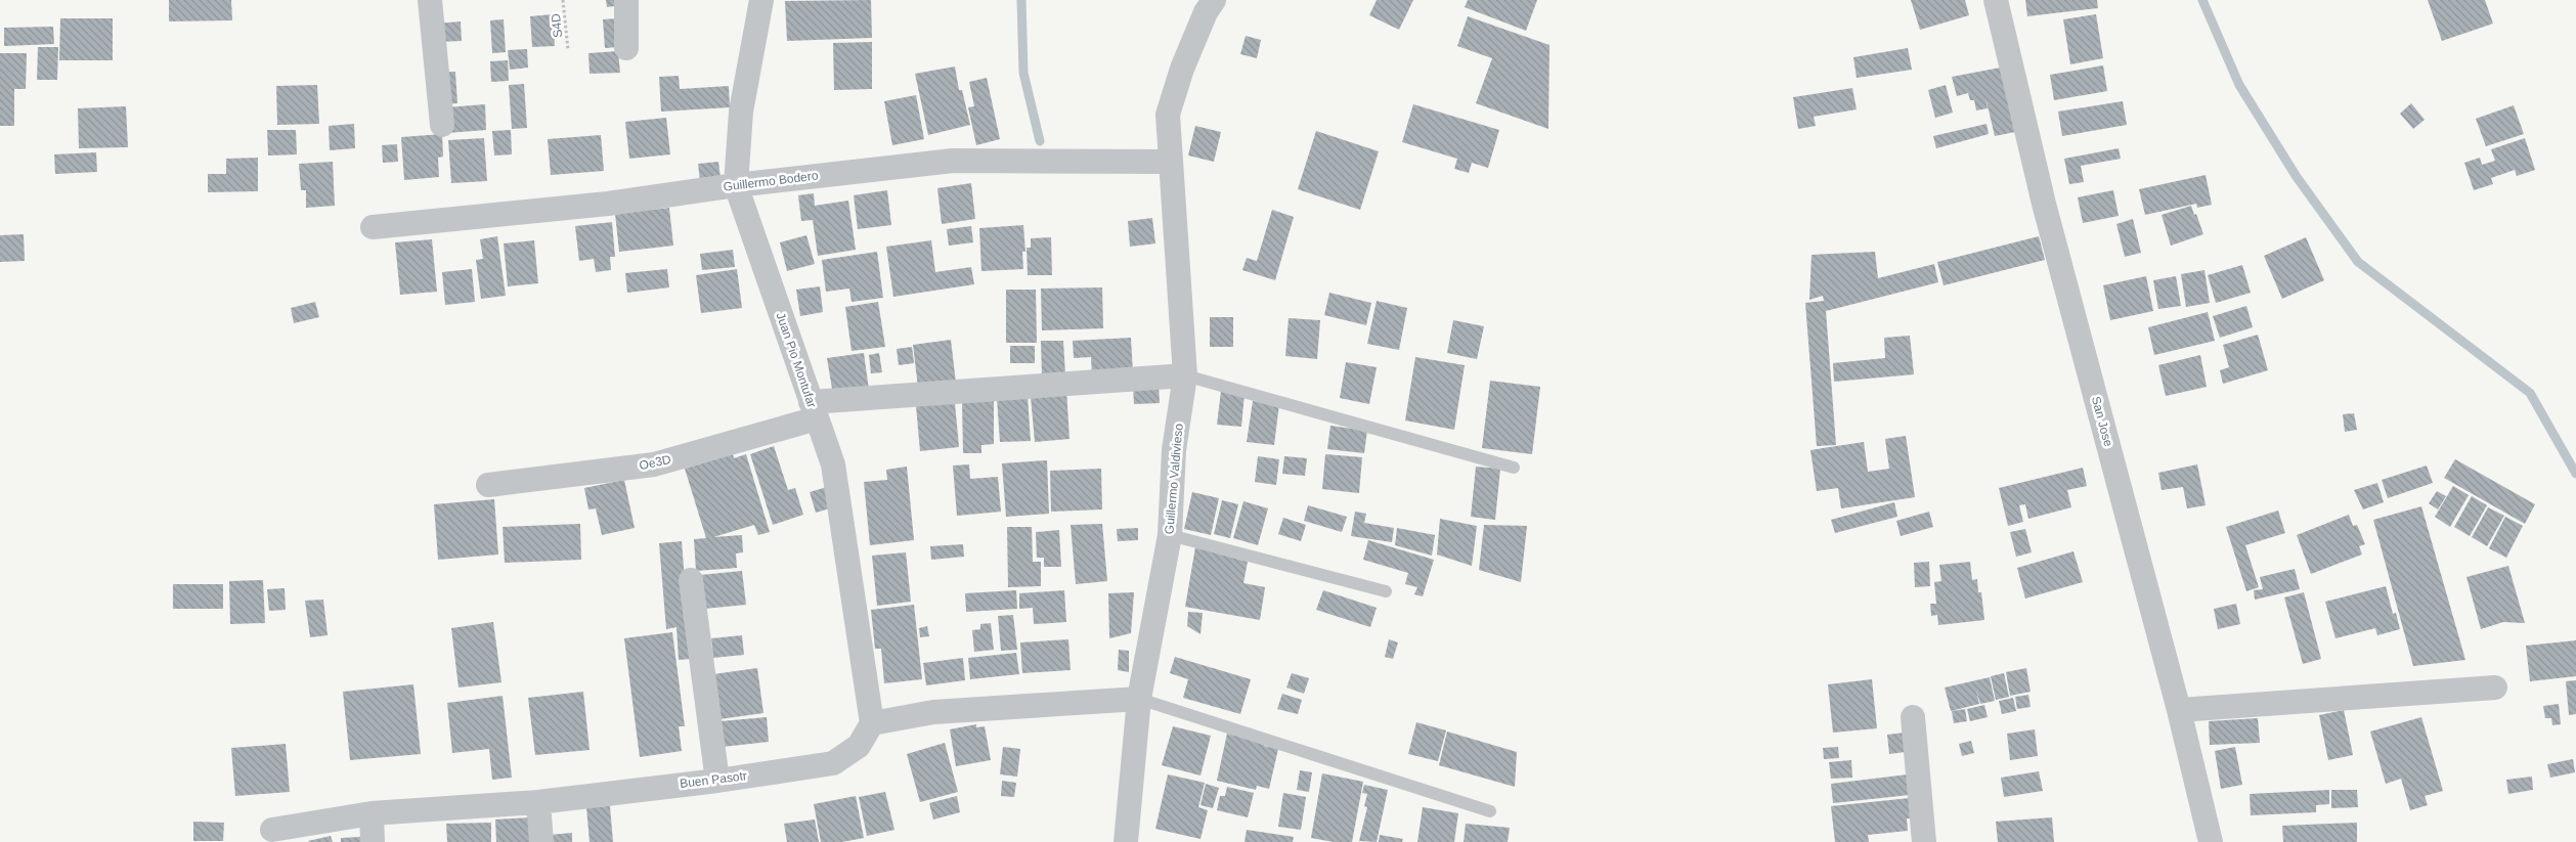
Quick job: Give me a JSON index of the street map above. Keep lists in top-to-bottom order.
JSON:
{
  "streets": {
    "street": [
      "Guillermo Bodero",
      "Juan Pio Montufar",
      "San Jose",
      "Oe3D",
      "Guillermo Valdivieso",
      "Buen Pasotr"
    ],
    "path": ["S4D"]
  },
  "crossings": [
    ["Guillermo Bodero", "Juan Pio Montufar"],
    ["Guillermo Bodero", "Guillermo Valdivieso"],
    ["Juan Pio Montufar", "Oe3D"],
    ["Juan Pio Montufar", "Buen Pasotr"],
    ["Oe3D", "Guillermo Valdivieso"]
  ]
}
